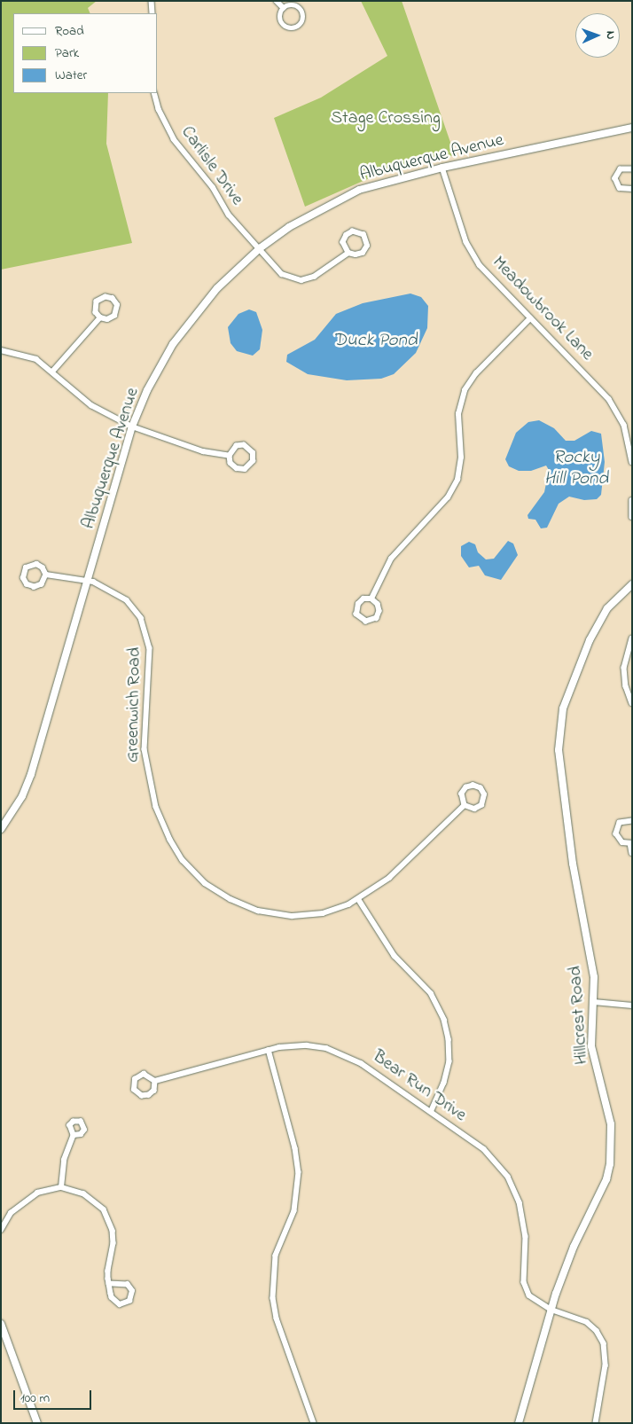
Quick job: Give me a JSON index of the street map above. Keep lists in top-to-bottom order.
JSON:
{
  "streets": {
    "street": [
      "Albuquerque Avenue",
      "Carlisle Drive",
      "Meadowbrook Lane",
      "Greenwich Road",
      "Hillcrest Road",
      "Bear Run Drive"
    ]
  },
  "crossings": [
    ["Albuquerque Avenue", "Carlisle Drive"],
    ["Albuquerque Avenue", "Meadowbrook Lane"],
    ["Albuquerque Avenue", "Greenwich Road"],
    ["Hillcrest Road", "Bear Run Drive"]
  ],
  "water": ["Duck Pond", "Rocky Hill Pond"],
  "parks": ["Stage Crossing"],
  "legend": ["Road", "Park", "Water"],
  "scale_bar": "100 m",
  "north": "right"
}
